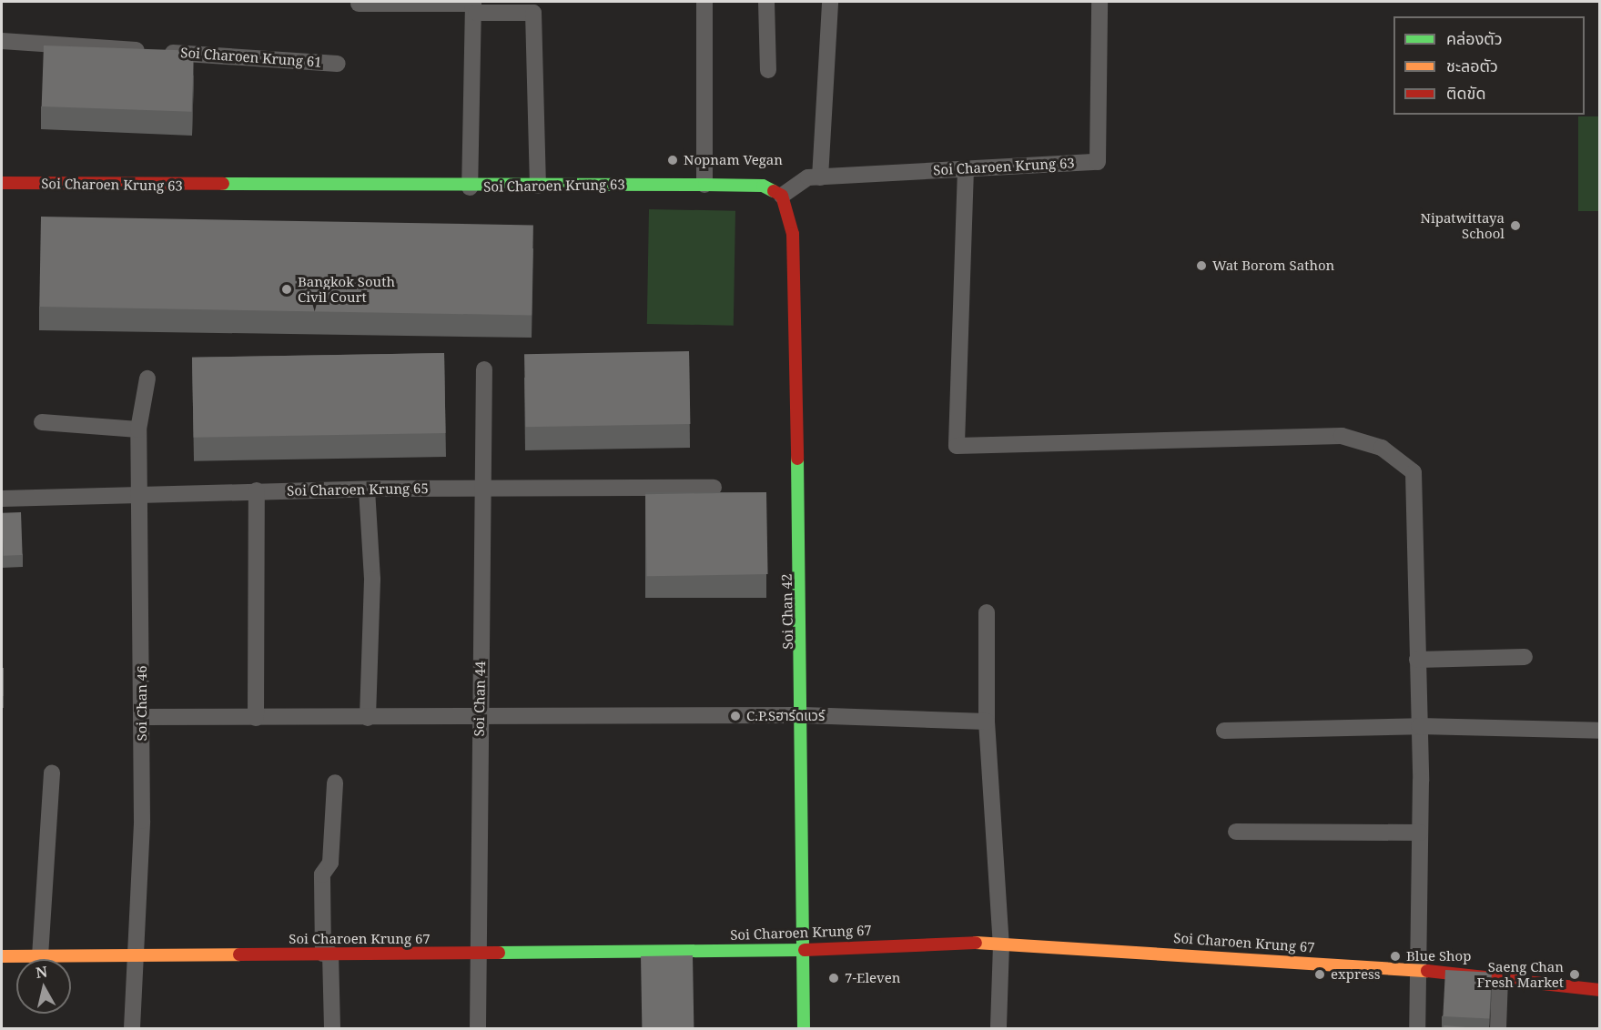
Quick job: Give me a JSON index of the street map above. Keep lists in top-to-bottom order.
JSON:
{
  "streets": {
    "street": [
      "Soi Charoen Krung 61",
      "Soi Charoen Krung 63",
      "Soi Charoen Krung 65",
      "Soi Chan 42",
      "Soi Chan 44",
      "Soi Chan 46",
      "Soi Charoen Krung 67"
    ]
  },
  "crossings": [
    ["Soi Charoen Krung 63", "Soi Chan 42"],
    ["Soi Charoen Krung 65", "Soi Chan 44"],
    ["Soi Charoen Krung 65", "Soi Chan 46"],
    ["Soi Chan 42", "Soi Charoen Krung 67"],
    ["Soi Chan 44", "Soi Charoen Krung 67"],
    ["Soi Chan 46", "Soi Charoen Krung 67"]
  ],
  "places": [
    "Nopnam Vegan",
    "Nipatwittaya School",
    "Wat Borom Sathon",
    "Bangkok South Civil Court",
    "C.P.Sฮาร์ดแวร์",
    "Blue Shop",
    "express",
    "Saeng Chan Fresh Market",
    "7-Eleven"
  ],
  "legend": ["คล่องตัว", "ชะลอตัว", "ติดขัด"],
  "north": "top"
}
